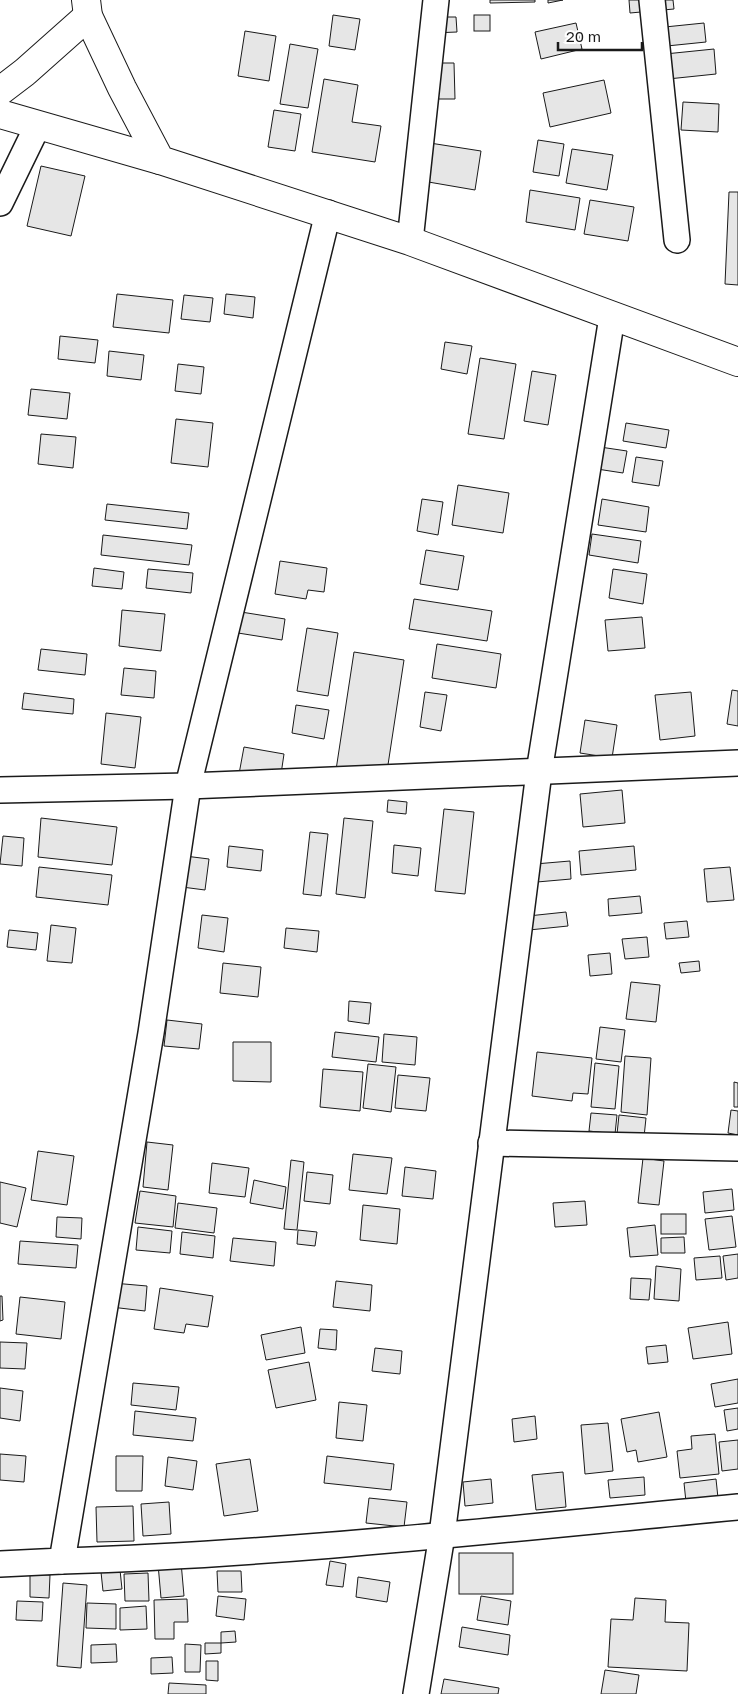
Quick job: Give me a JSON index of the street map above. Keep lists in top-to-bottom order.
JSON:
{
  "scale_bar": "20 m"
}
